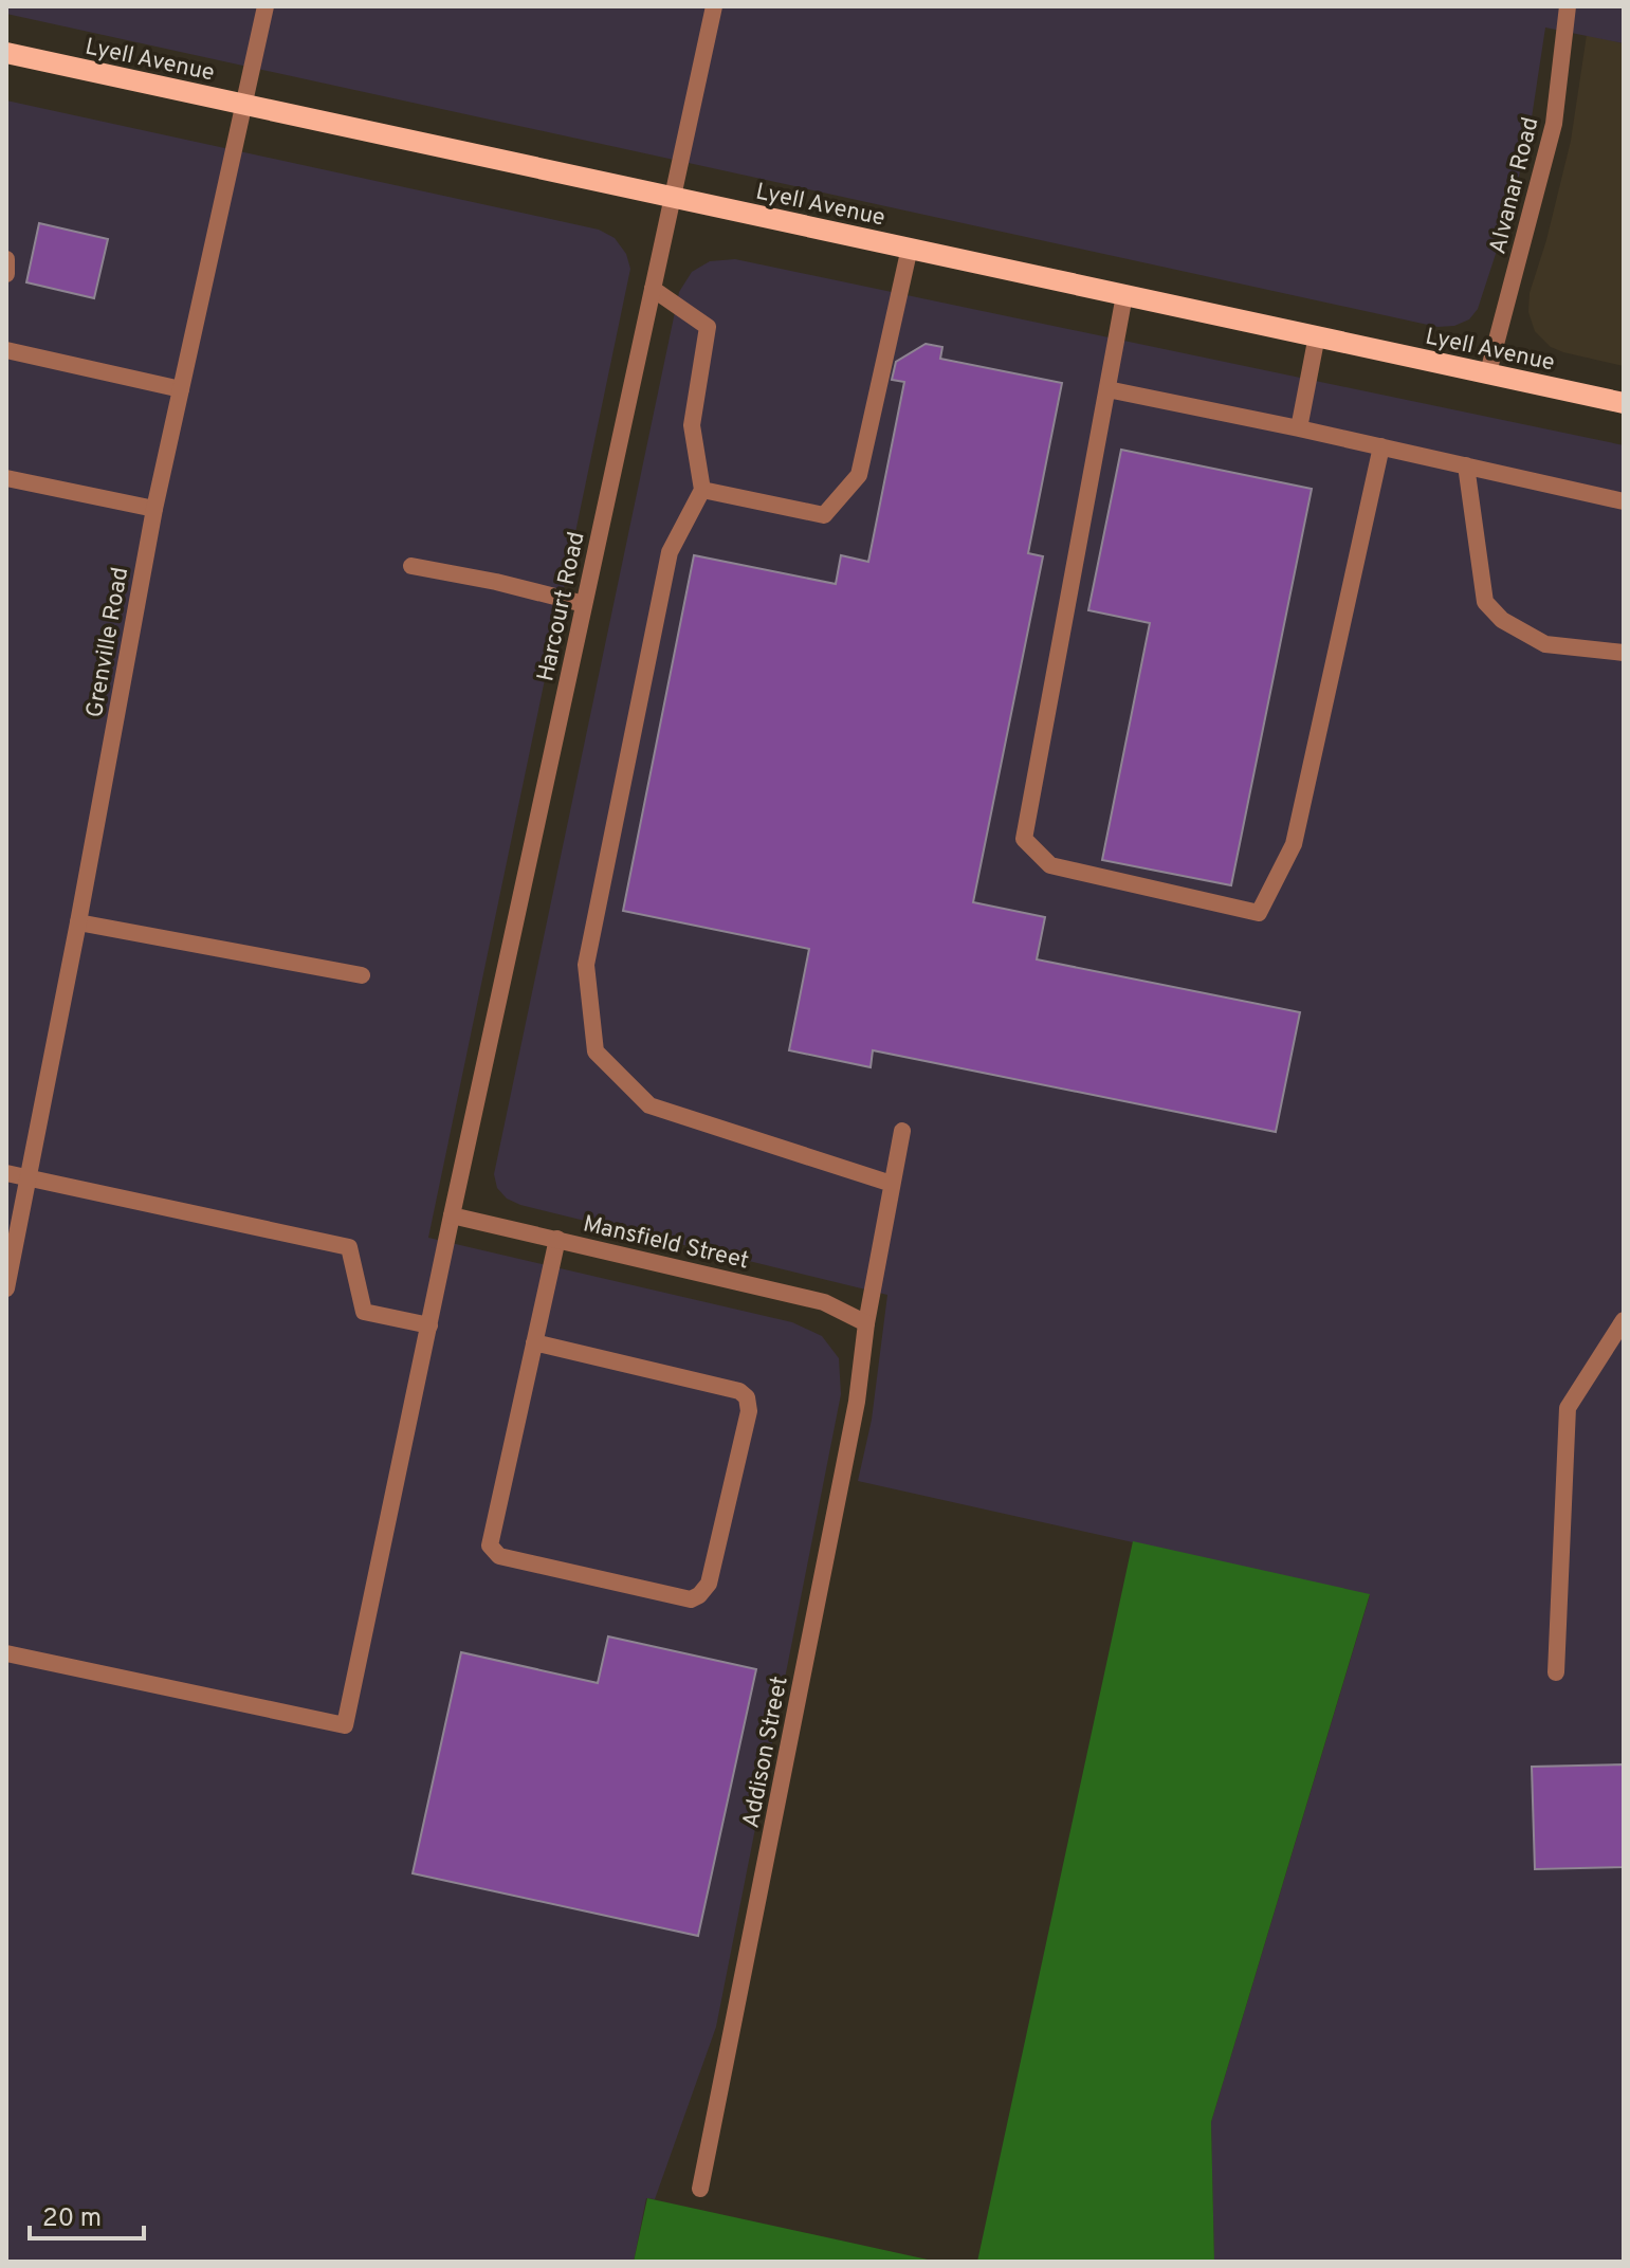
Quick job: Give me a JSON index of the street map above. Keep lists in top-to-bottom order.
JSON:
{
  "streets": {
    "main road": ["Lyell Avenue"],
    "street": [
      "Alvanar Road",
      "Harcourt Road",
      "Grenville Road",
      "Mansfield Street",
      "Addison Street"
    ]
  },
  "crossings": [
    ["Lyell Avenue", "Alvanar Road"],
    ["Lyell Avenue", "Harcourt Road"],
    ["Lyell Avenue", "Grenville Road"],
    ["Harcourt Road", "Mansfield Street"],
    ["Mansfield Street", "Addison Street"]
  ],
  "scale_bar": "20 m"
}
